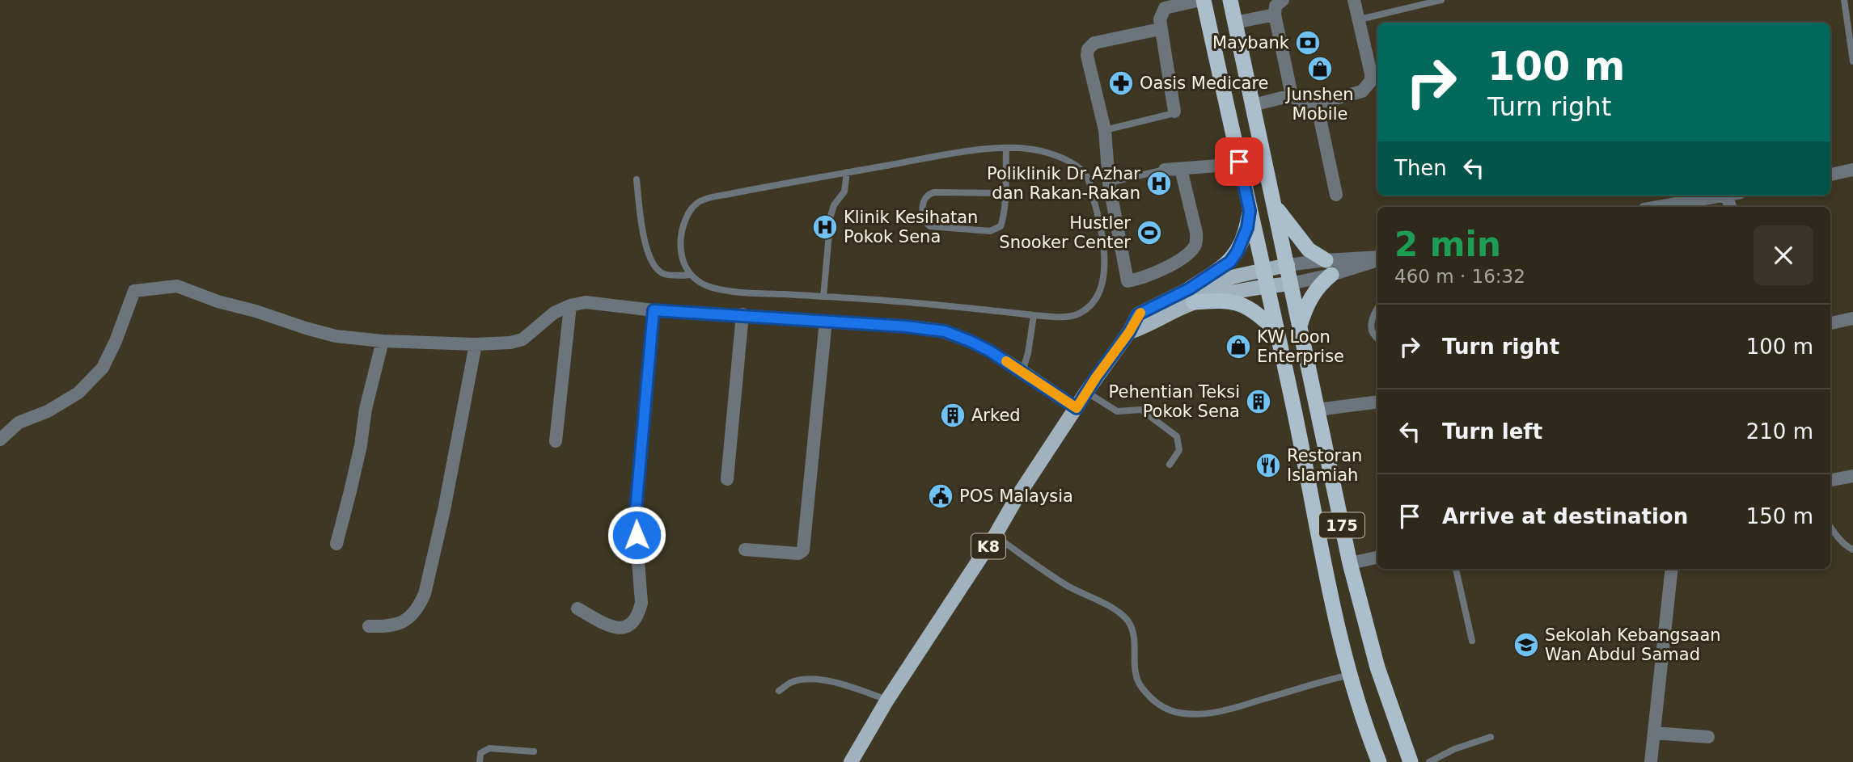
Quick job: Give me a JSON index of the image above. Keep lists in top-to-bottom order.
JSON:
{
  "streets": {
    "highway": ["175"],
    "main road": ["K8"]
  },
  "crossings": [
    ["175", "K8"]
  ],
  "places": {
    "bank": ["Maybank"],
    "shop": ["Junshen Mobile", "KW Loon Enterprise"],
    "pharmacy": ["Oasis Medicare"],
    "hospital": ["Poliklinik Dr Azhar dan Rakan-Rakan", "Klinik Kesihatan Pokok Sena"],
    "sports": ["Hustler Snooker Center"],
    "building": ["Pehentian Teksi Pokok Sena", "Arked"],
    "restaurant": ["Restoran Islamiah"],
    "public building": ["POS Malaysia"],
    "school or university": ["Sekolah Kebangsaan Wan Abdul Samad"]
  },
  "page": {
    "turn": ["100 m", "Turn right"],
    "then": "Then",
    "heading": ["2 min", "460 m · 16:32"],
    "list": [
      {
        "name": "Turn right",
        "value": "100 m"
      },
      {
        "name": "Turn left",
        "value": "210 m"
      },
      {
        "name": "Arrive at destination",
        "value": "150 m"
      }
    ]
  }
}
